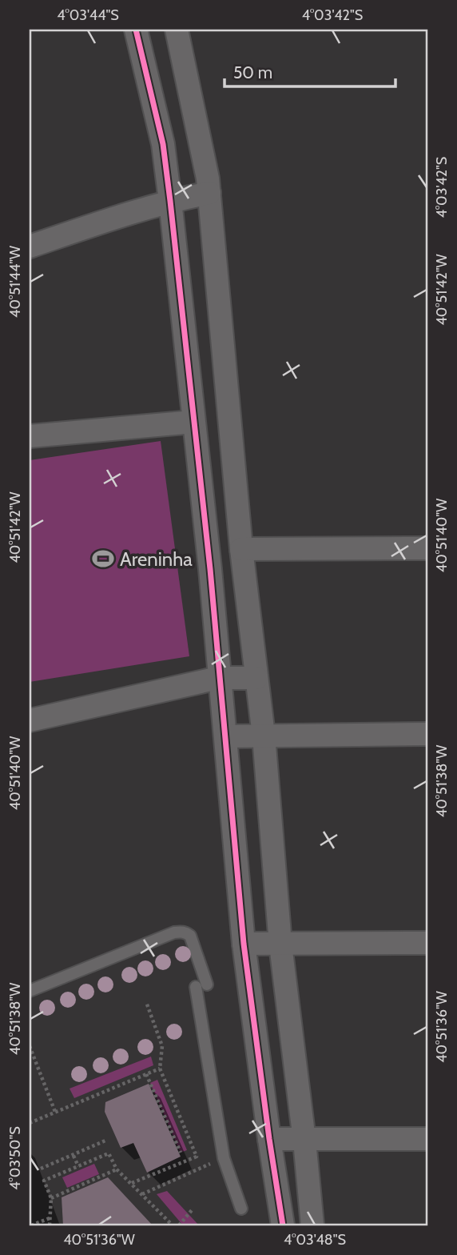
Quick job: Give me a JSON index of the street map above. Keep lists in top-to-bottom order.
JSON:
{
  "places": {
    "sports": ["Areninha"]
  },
  "scale_bar": "50 m",
  "coordinates": [
    "4°03'44\"S",
    "4°03'42\"S",
    "40°51'44\"W",
    "40°51'42\"W",
    "40°51'40\"W",
    "40°51'38\"W",
    "40°51'36\"W",
    "4°03'50\"S",
    "4°03'48\"S"
  ]
}
